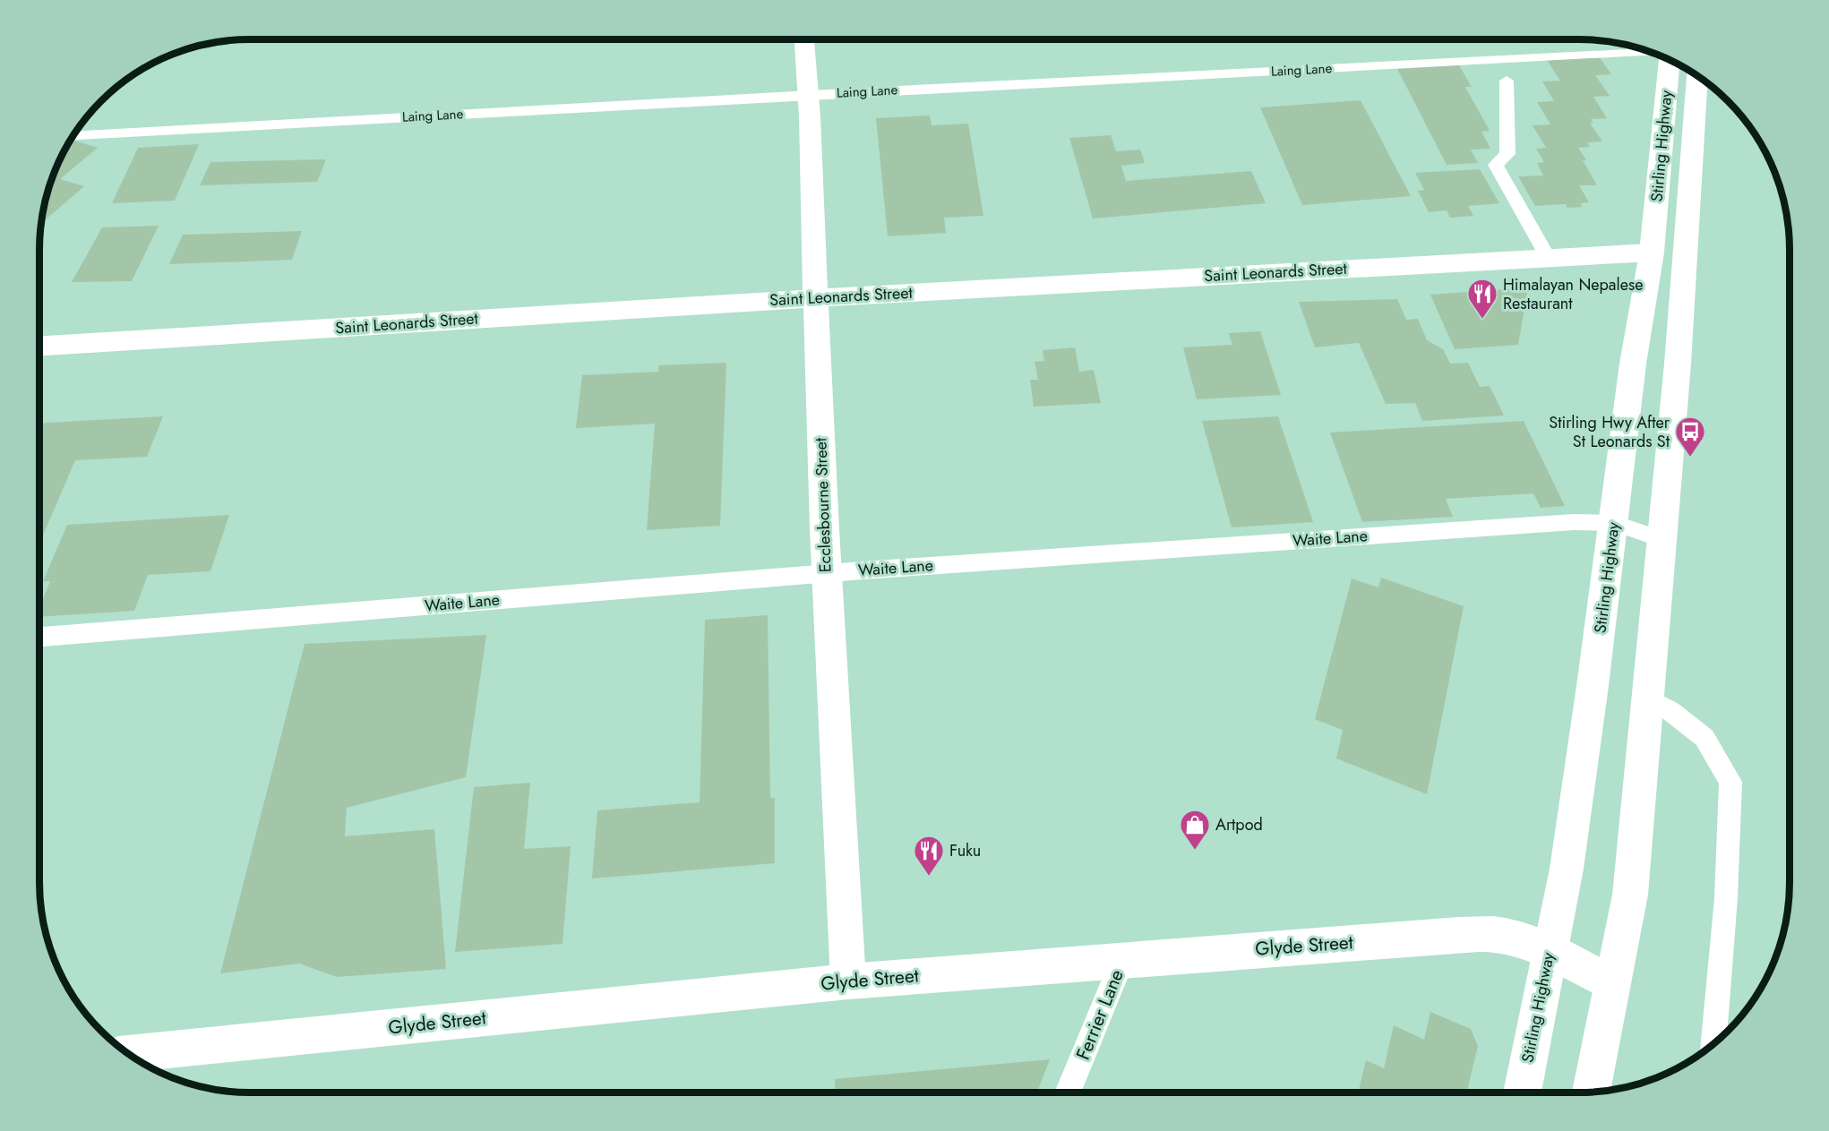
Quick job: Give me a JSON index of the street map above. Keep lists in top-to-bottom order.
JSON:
{
  "streets": {
    "main road": [
      "Stirling Highway",
      "Saint Leonards Street",
      "Ecclesbourne Street",
      "Glyde Street"
    ],
    "lane": ["Laing Lane", "Waite Lane", "Ferrier Lane"]
  },
  "crossings": [
    ["Laing Lane", "Ecclesbourne Street"],
    ["Stirling Highway", "Saint Leonards Street"],
    ["Stirling Highway", "Waite Lane"],
    ["Stirling Highway", "Glyde Street"],
    ["Saint Leonards Street", "Ecclesbourne Street"],
    ["Ecclesbourne Street", "Waite Lane"],
    ["Ecclesbourne Street", "Glyde Street"],
    ["Glyde Street", "Ferrier Lane"]
  ],
  "places": {
    "restaurant": ["Himalayan Nepalese Restaurant", "Fuku"],
    "bus stop": ["Stirling Hwy After St Leonards St"],
    "shop": ["Artpod"]
  }
}
